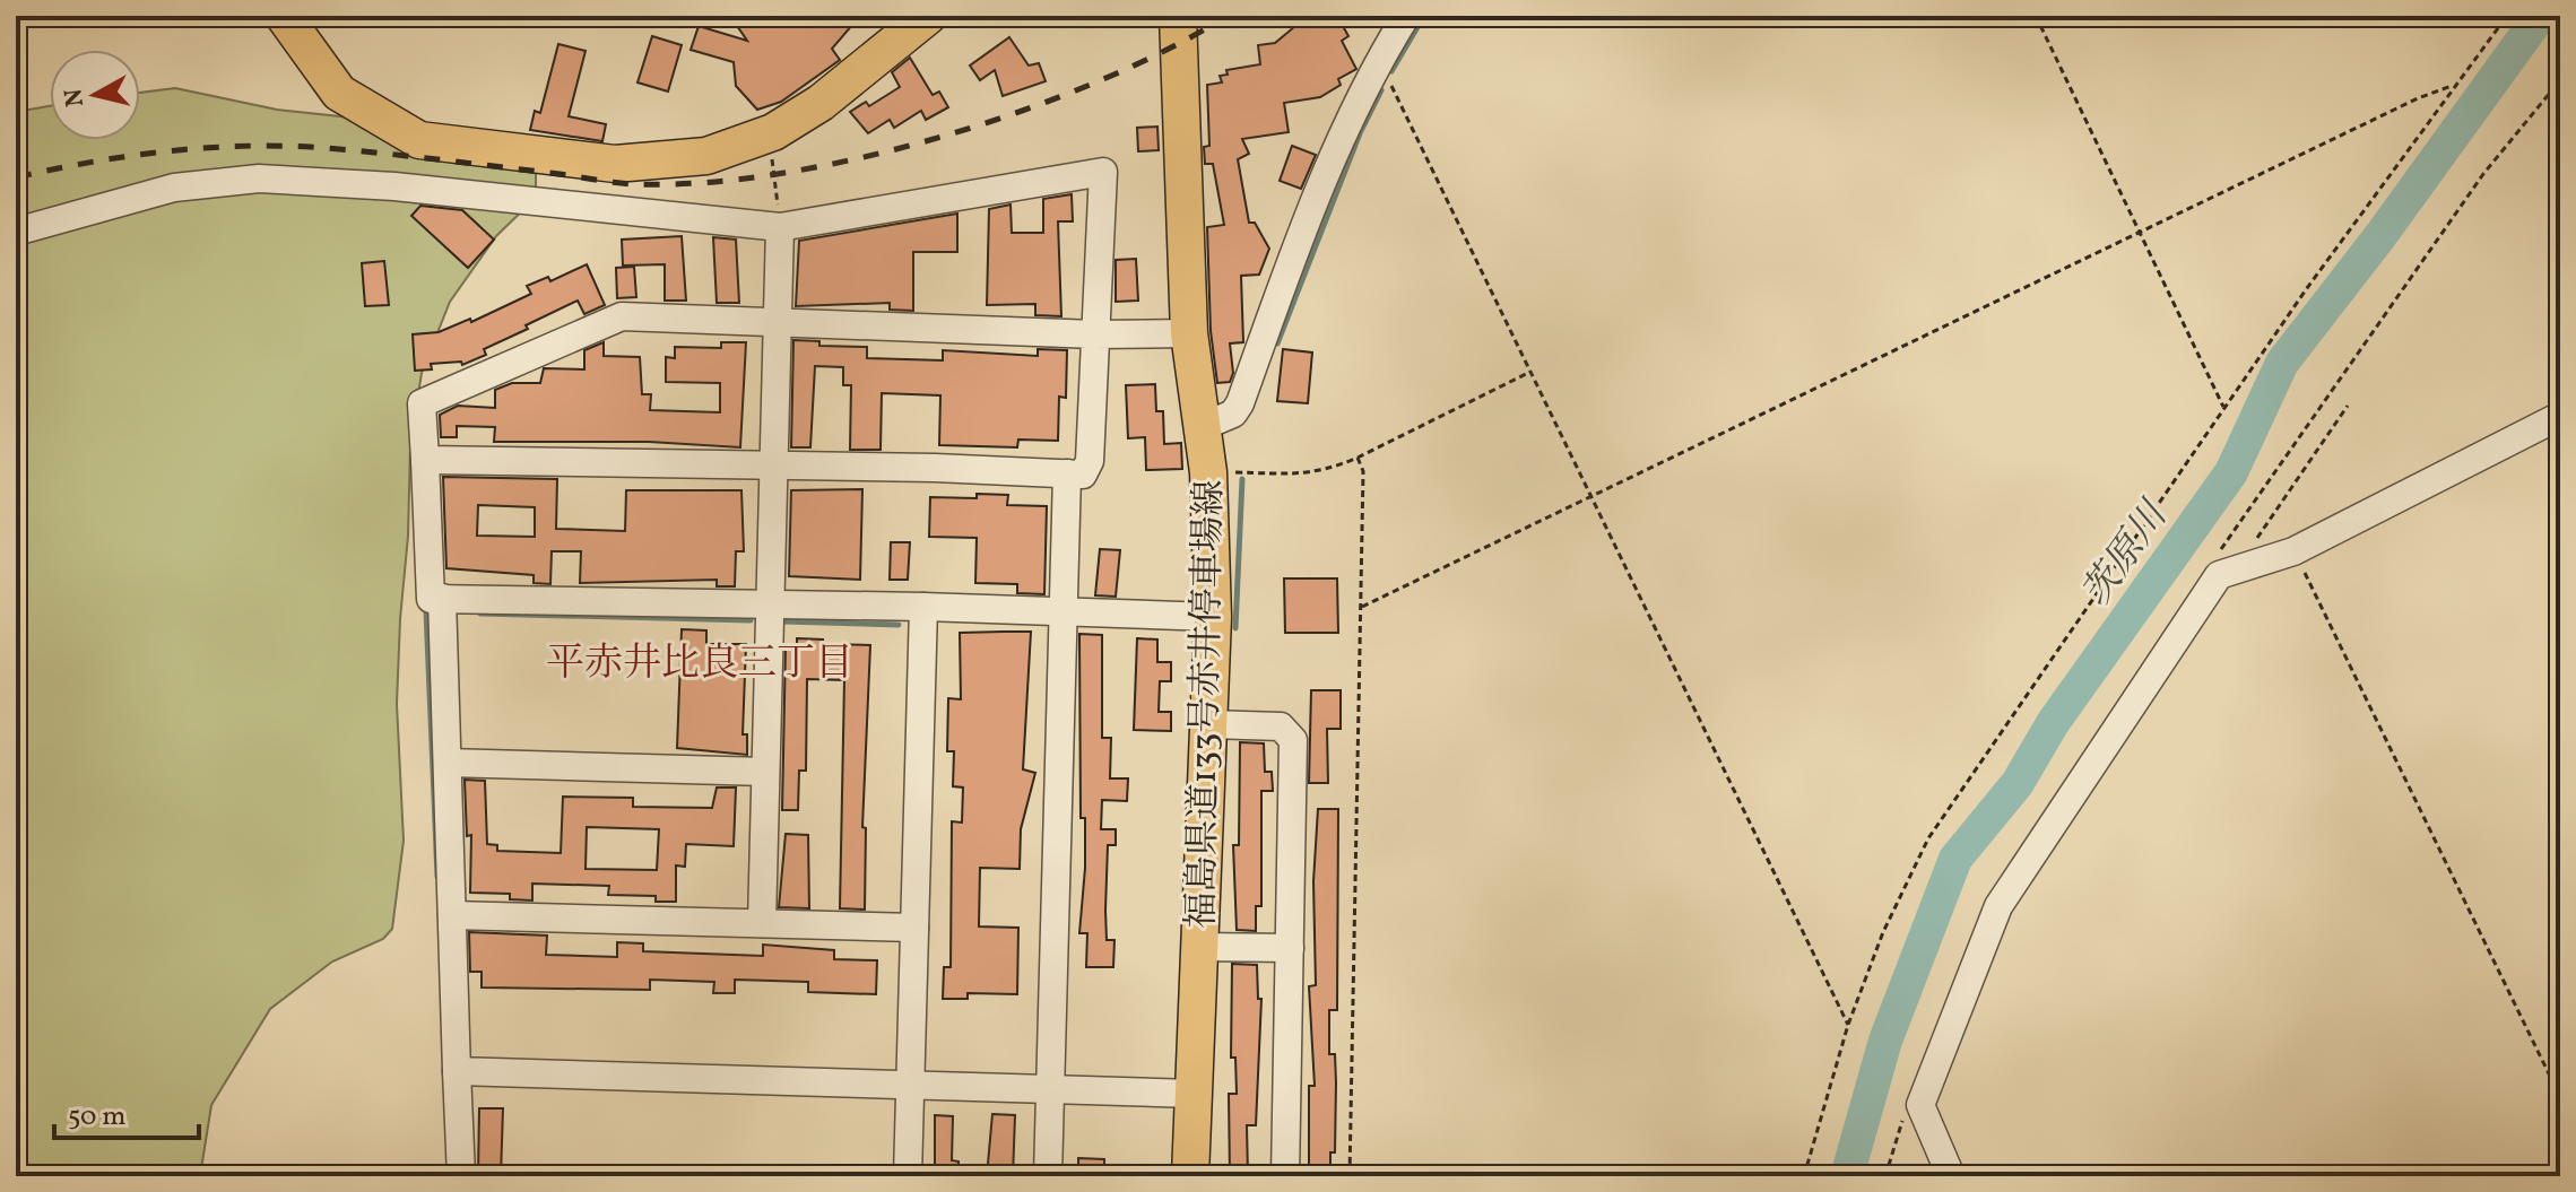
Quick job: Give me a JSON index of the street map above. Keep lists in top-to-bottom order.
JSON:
{
  "streets": {
    "main road": ["福島県道133号赤井停車場線"]
  },
  "districts": ["平赤井比良三丁目"],
  "water": ["茨原川"],
  "scale_bar": "50 m",
  "north": "left"
}
